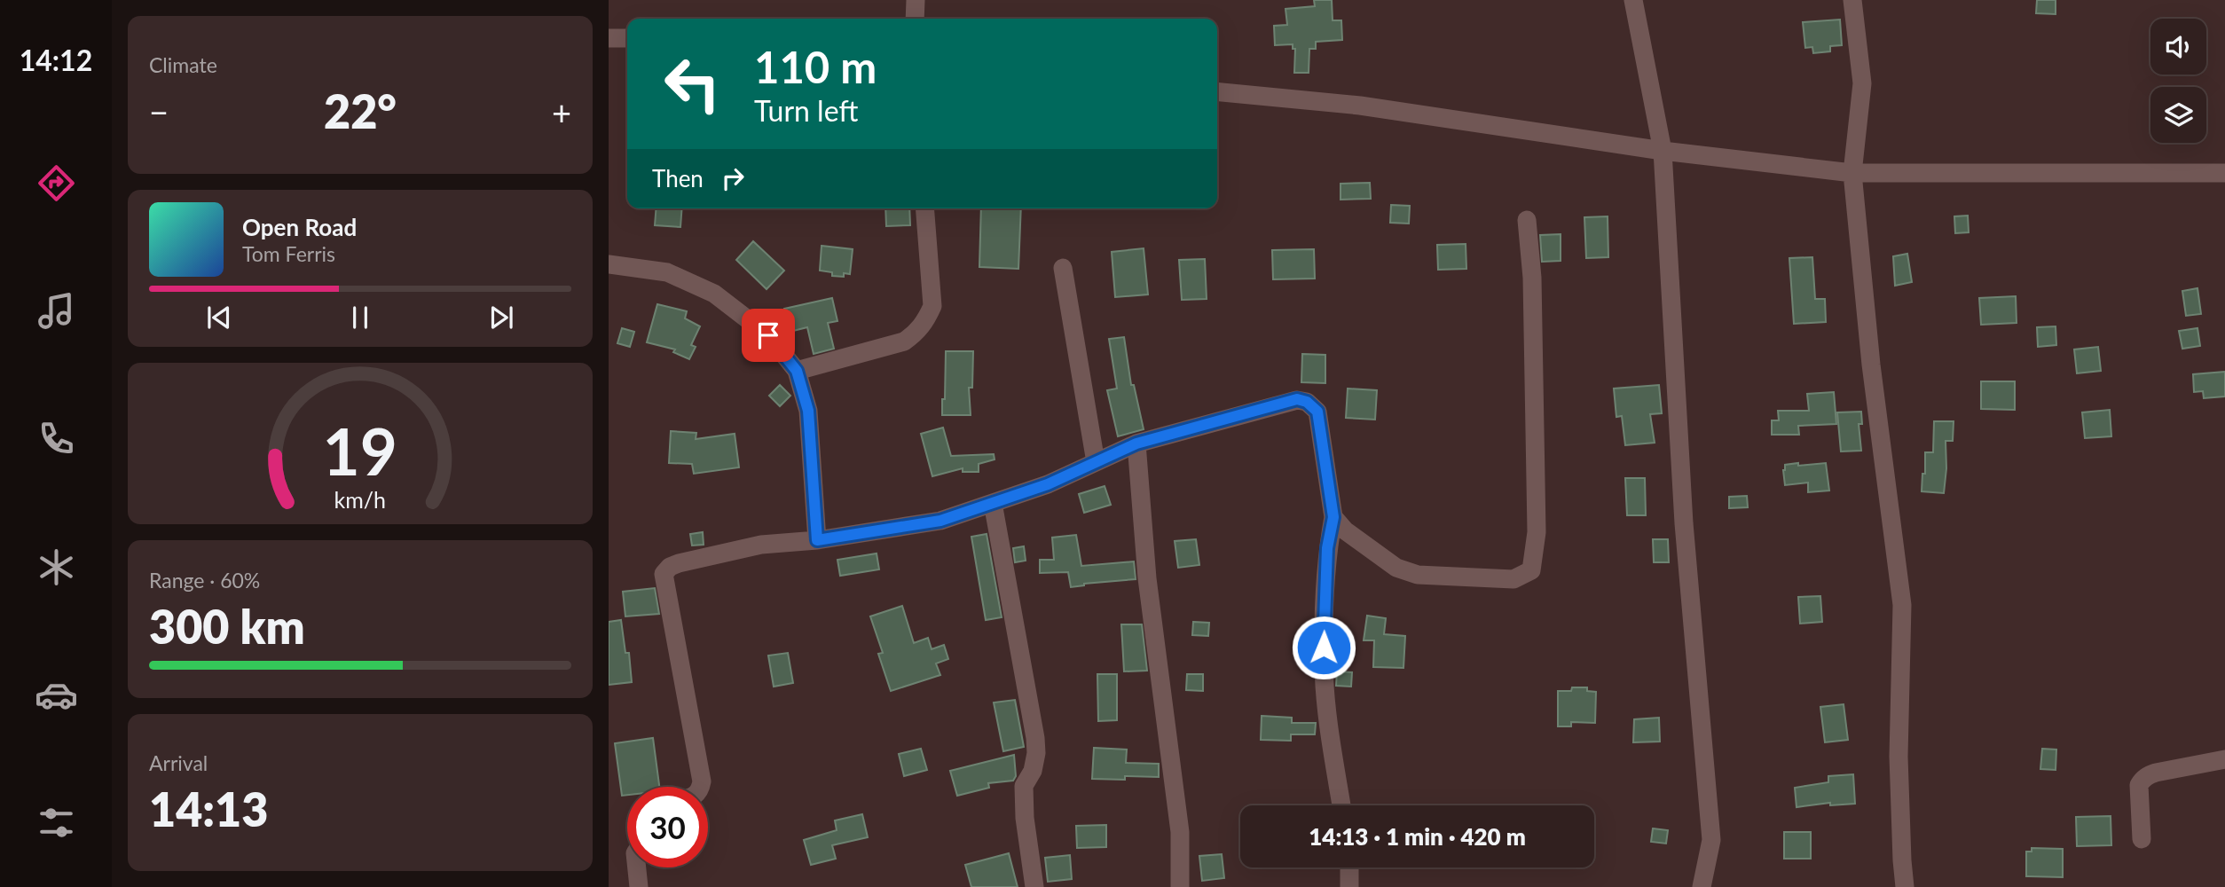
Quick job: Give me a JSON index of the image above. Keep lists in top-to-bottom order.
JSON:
{
  "page": {
    "tabs": "14:12",
    "tile": [
      "Climate",
      ["Range · 60%", "300 km"],
      ["Arrival", "14:13"]
    ],
    "turn": ["110 m", "Turn left"],
    "heat": ["−", "22°", "+"],
    "then": "Then",
    "song": ["Open Road", "Tom Ferris"],
    "limit": "30",
    "trip": "14:13 · 1 min · 420 m",
    "gauge": ["19", "km/h"]
  }
}
